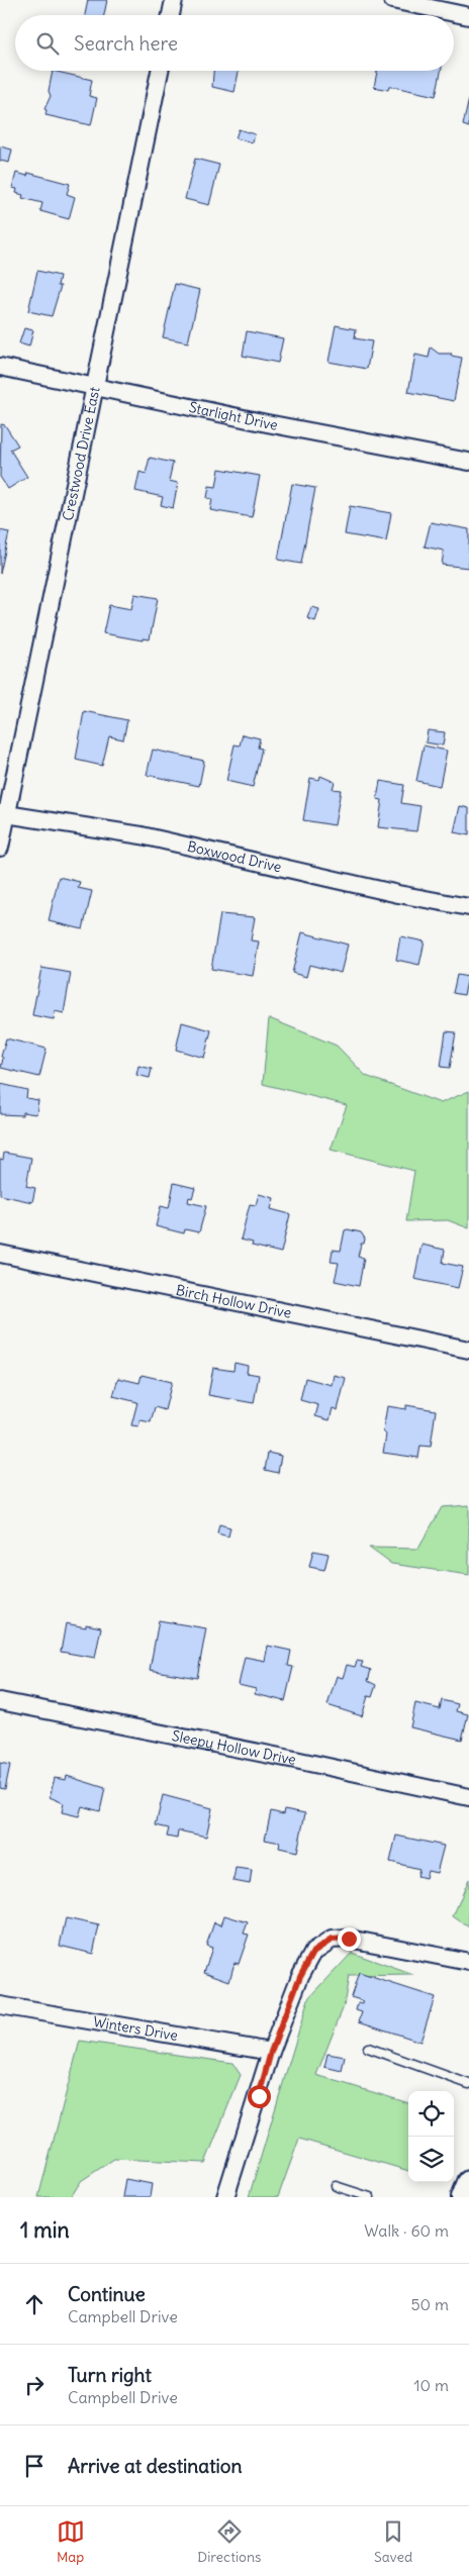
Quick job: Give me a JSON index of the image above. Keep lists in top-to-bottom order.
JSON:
{
  "streets": {
    "street": [
      "Starlight Drive",
      "Crestwood Drive East",
      "Boxwood Drive",
      "Birch Hollow Drive",
      "Sleepy Hollow Drive",
      "Winters Drive"
    ]
  },
  "crossings": [
    ["Starlight Drive", "Crestwood Drive East"],
    ["Crestwood Drive East", "Boxwood Drive"]
  ],
  "page": {
    "search": "Search here",
    "heading": ["1 min", "Walk · 60 m"],
    "list": [
      ["Continue", "Campbell Drive", "50 m"],
      ["Turn right", "Campbell Drive", "10 m"],
      "Arrive at destination"
    ],
    "nav": ["Map", "Directions", "Saved"]
  }
}
